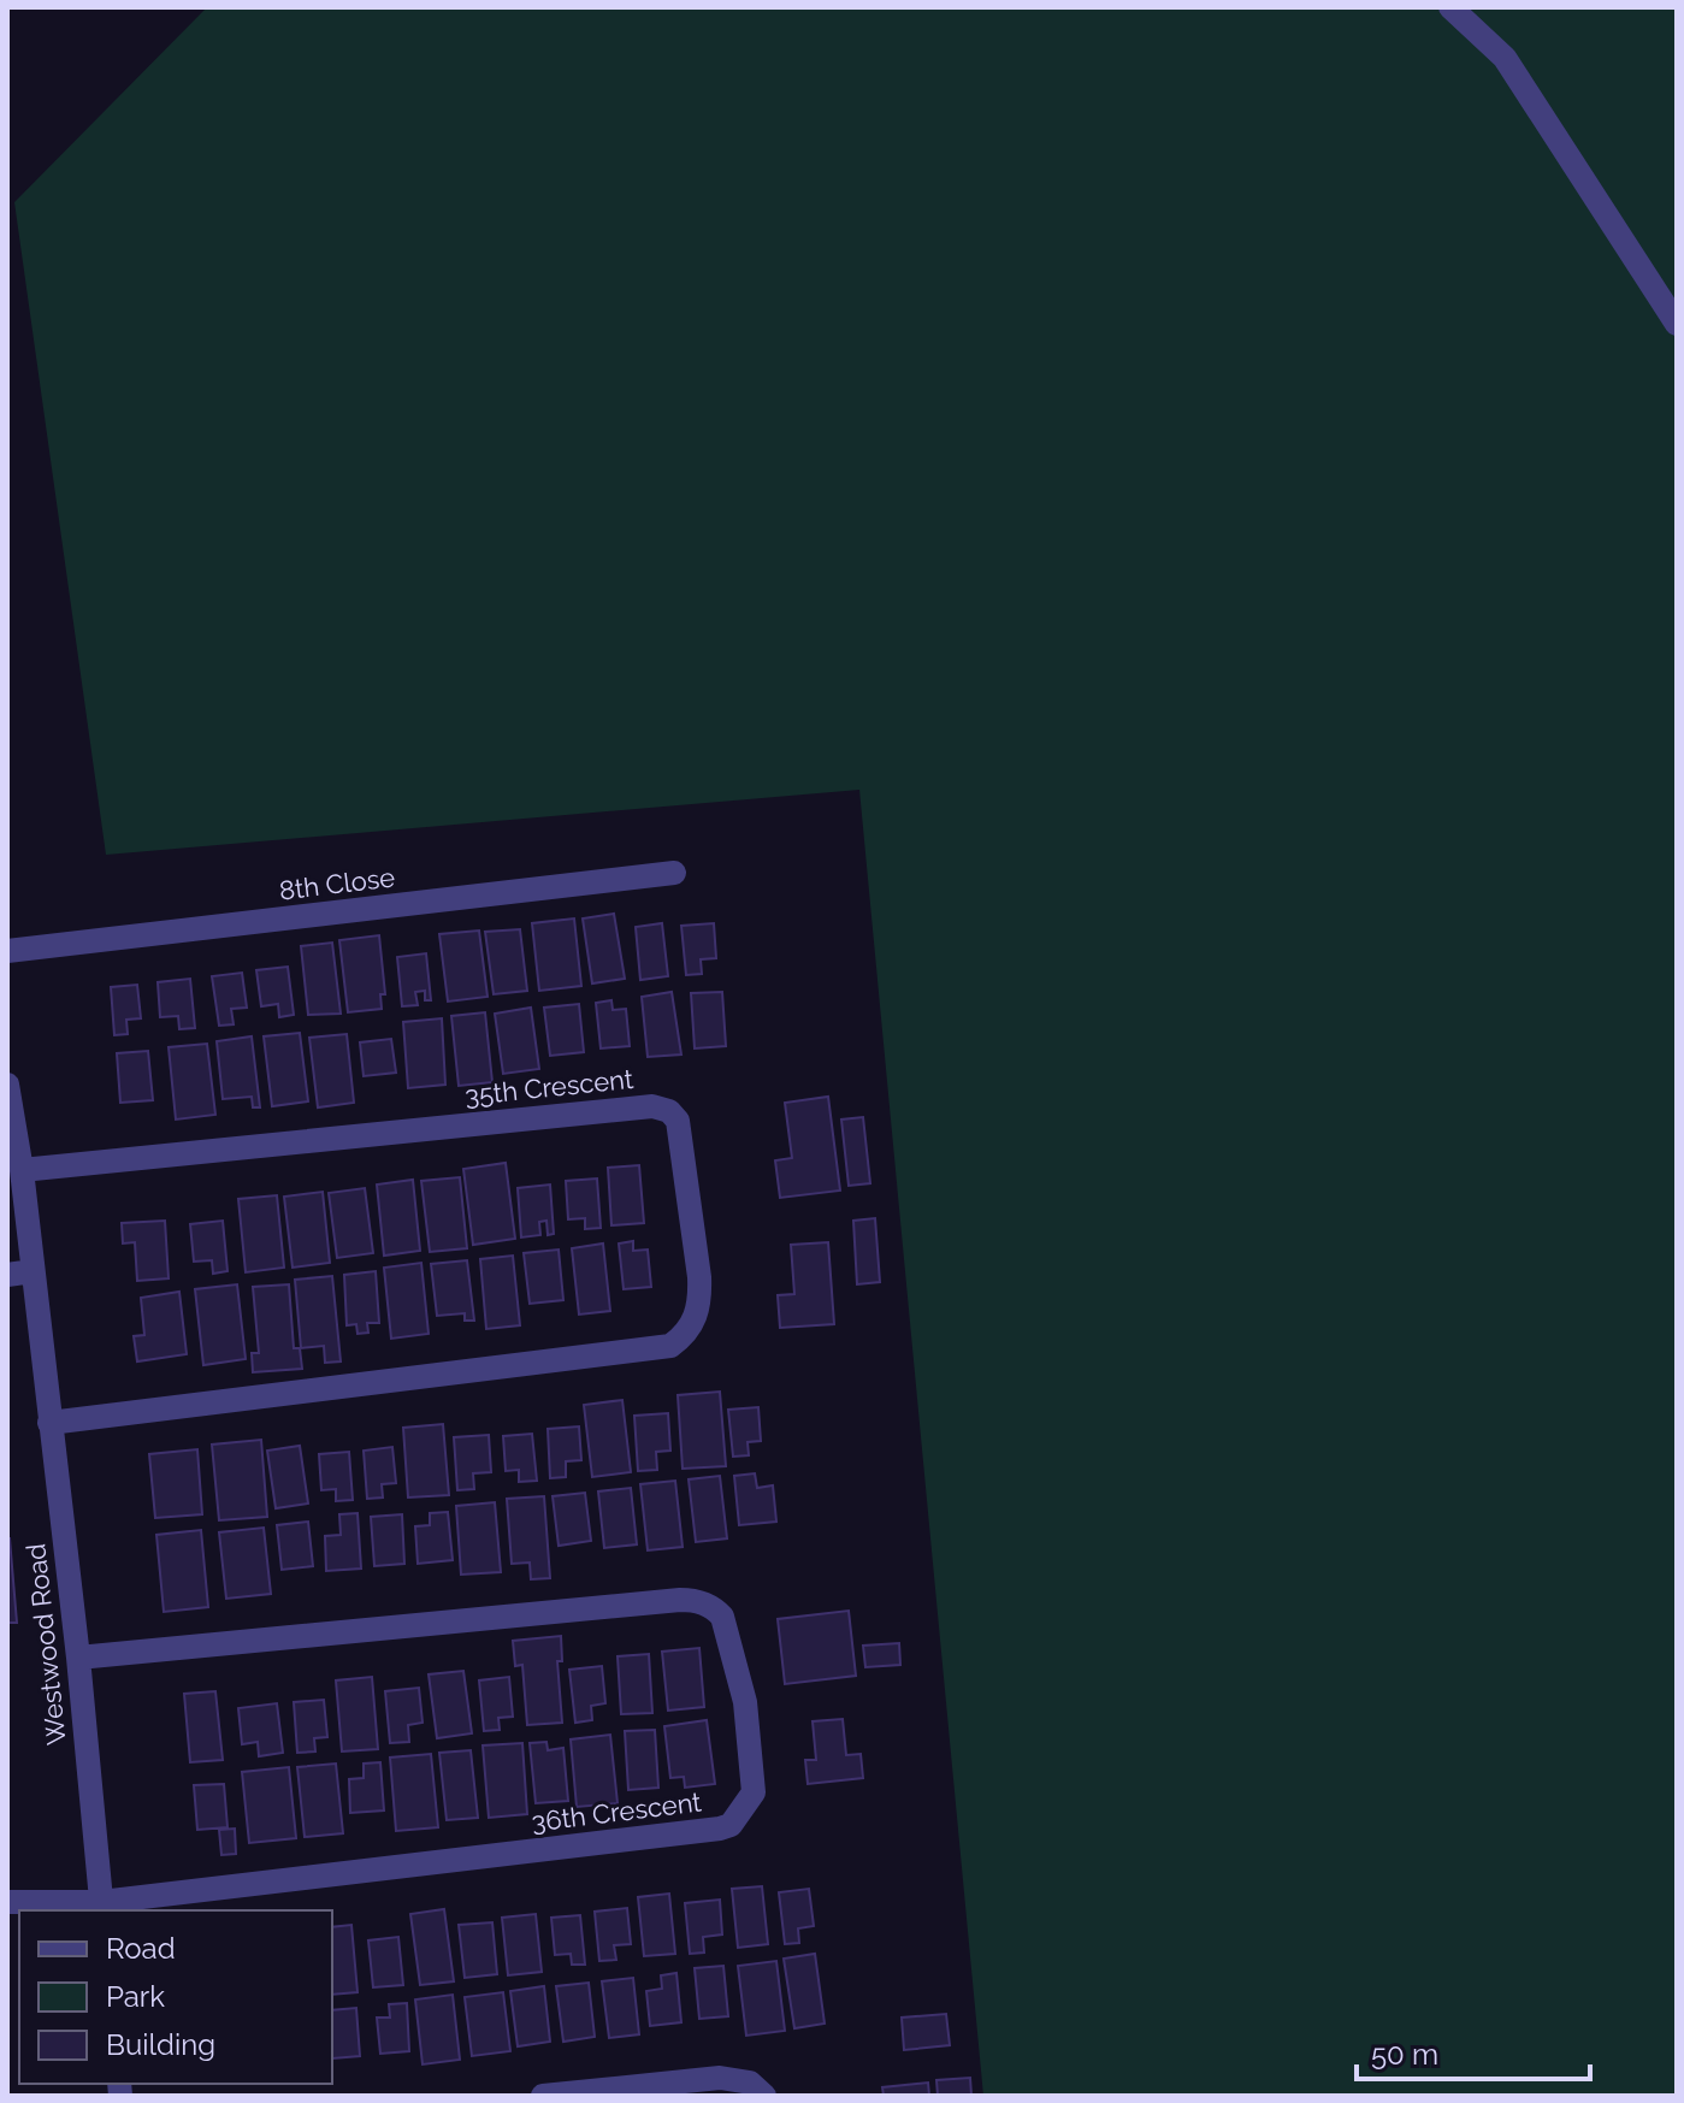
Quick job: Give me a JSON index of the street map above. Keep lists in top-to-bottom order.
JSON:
{
  "streets": {
    "street": [
      "8th Close",
      "35th Crescent",
      "Westwood Road",
      "36th Crescent"
    ]
  },
  "crossings": [
    ["35th Crescent", "Westwood Road"],
    ["Westwood Road", "36th Crescent"]
  ],
  "legend": ["Road", "Park", "Building"],
  "scale_bar": "50 m"
}
